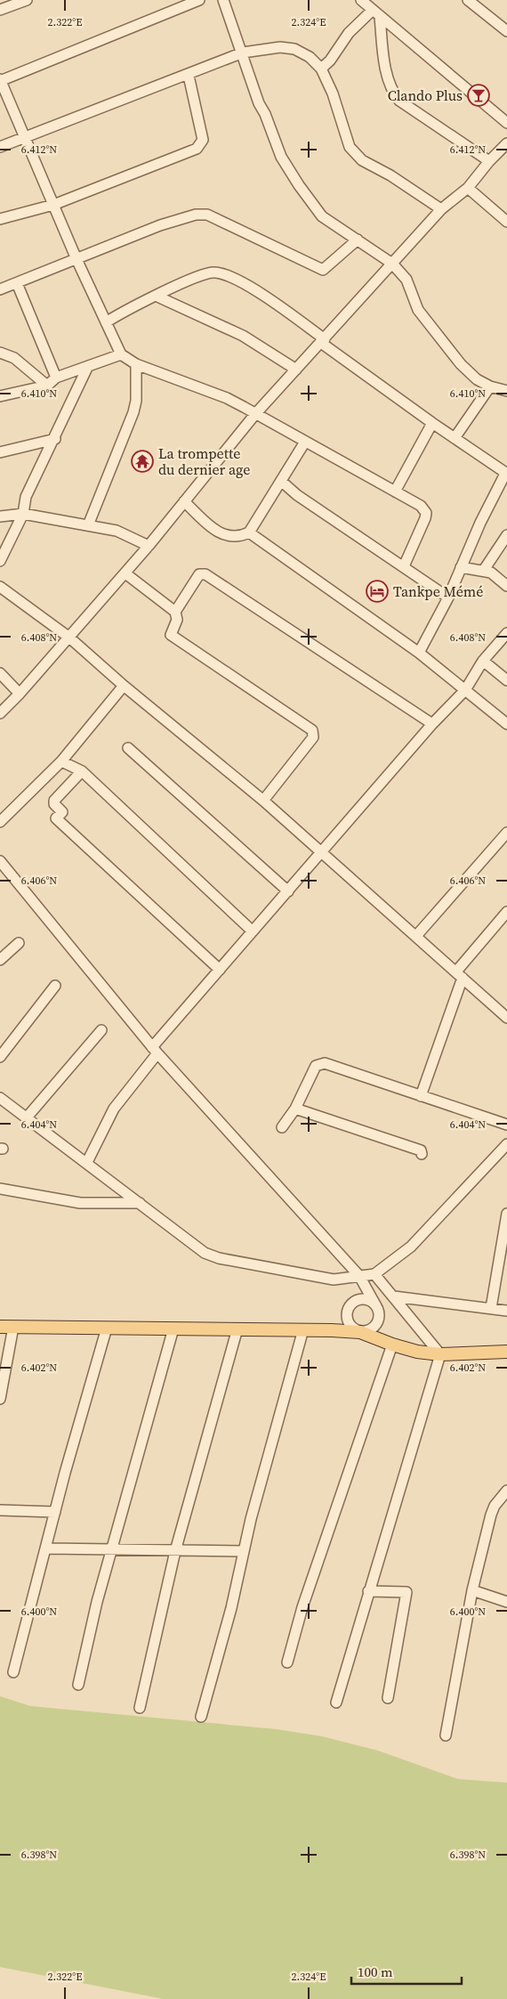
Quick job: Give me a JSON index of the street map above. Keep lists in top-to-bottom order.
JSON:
{
  "places": {
    "bar": ["Clando Plus"],
    "temple": ["La trompette du dernier age"],
    "hotel": ["Tankpe Mémé"]
  },
  "scale_bar": "100 m",
  "coordinates": [
    "2.322°E",
    "2.324°E",
    "6.412°N",
    "6.410°N",
    "6.408°N",
    "6.406°N",
    "6.404°N",
    "6.402°N",
    "6.400°N",
    "6.398°N"
  ]
}
